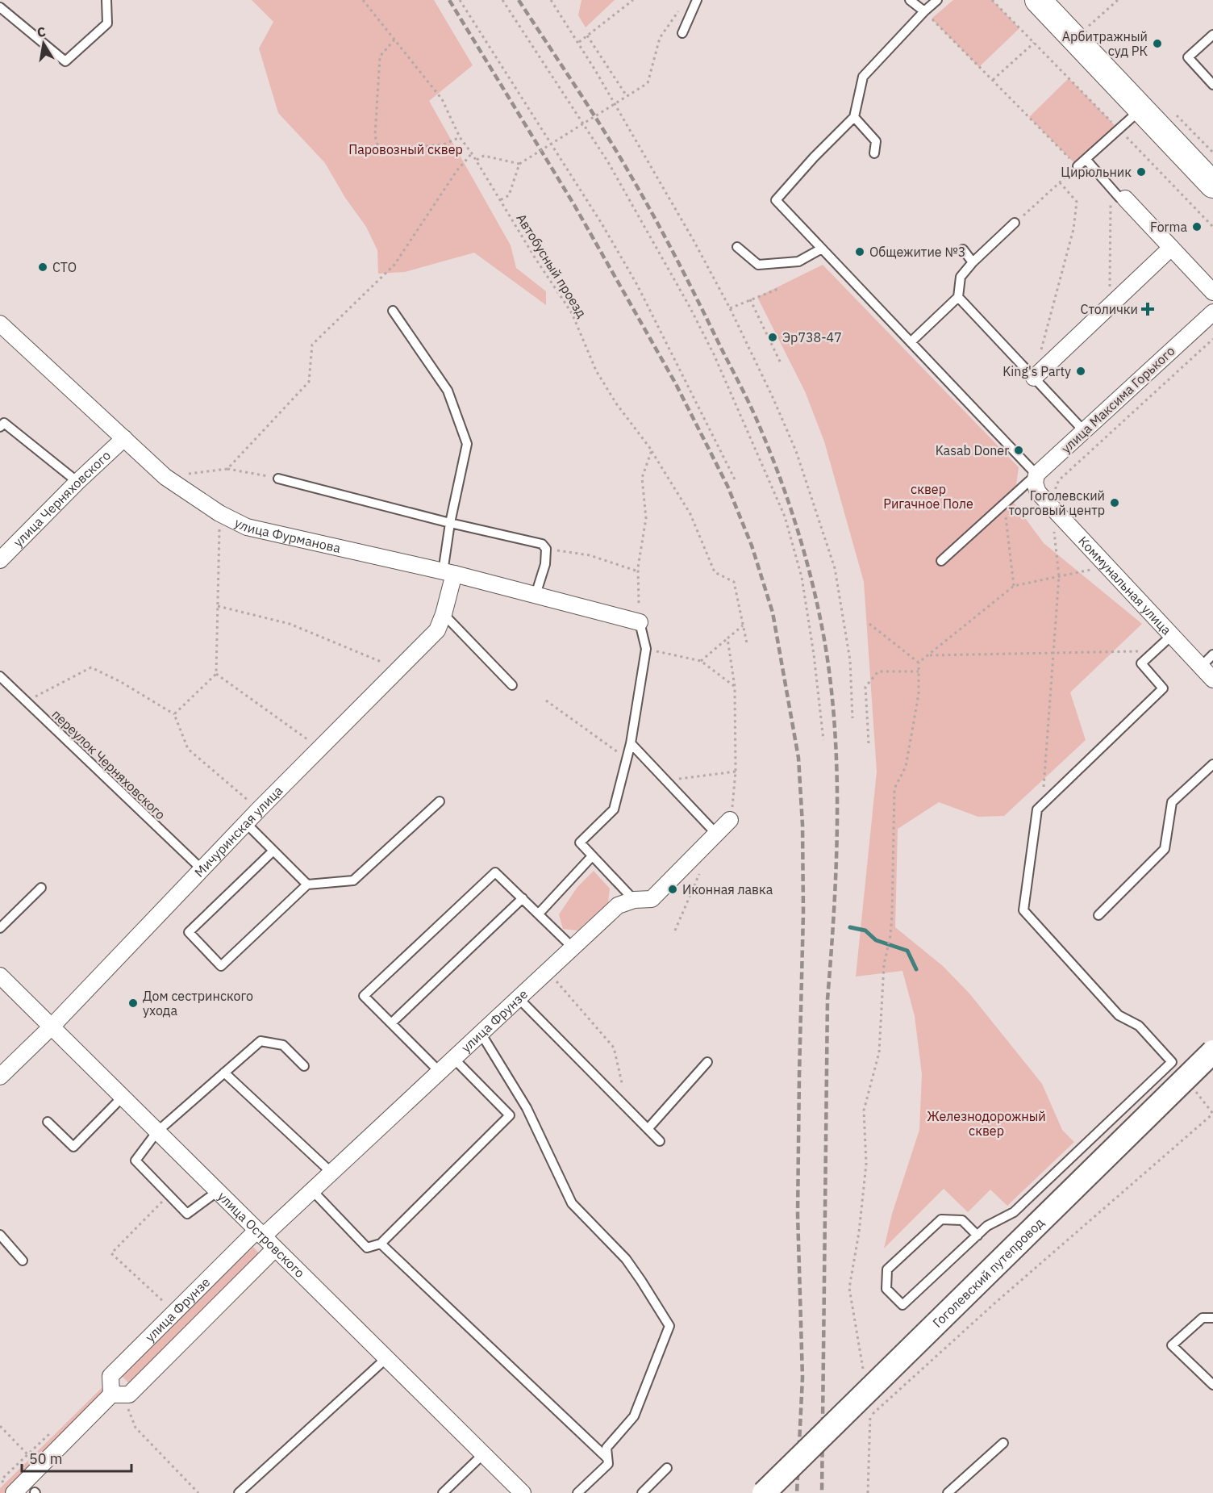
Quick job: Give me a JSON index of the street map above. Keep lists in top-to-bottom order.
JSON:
{
  "streets": {
    "main road": ["Гоголевский путепровод"],
    "street": [
      "улица Максима Горького",
      "улица Черняховского",
      "улица Фурманова",
      "Коммунальная улица",
      "Мичуринская улица",
      "улица Фрунзе",
      "улица Островского"
    ],
    "lane": ["переулок Черняховского"],
    "path": ["Автобусный проезд"]
  },
  "crossings": [
    ["улица Максима Горького", "Коммунальная улица"],
    ["улица Черняховского", "улица Фурманова"],
    ["улица Фурманова", "Мичуринская улица"],
    ["переулок Черняховского", "Мичуринская улица"],
    ["Мичуринская улица", "улица Островского"],
    ["улица Фрунзе", "улица Островского"]
  ],
  "parks": ["Паровозный сквер", "сквер Ригачное Поле", "Железнодорожный сквер"],
  "places": {
    "other": [
      "Арбитражный суд РК",
      "Цирюльник",
      "Forma",
      "Общежитие №3",
      "СТО",
      "Эр738-47",
      "King's Party",
      "Kasab Doner",
      "Гоголевский торговый центр",
      "Иконная лавка",
      "Дом сестринского ухода"
    ],
    "health": ["Столички"]
  },
  "scale_bar": "50 m",
  "north": "top"
}
